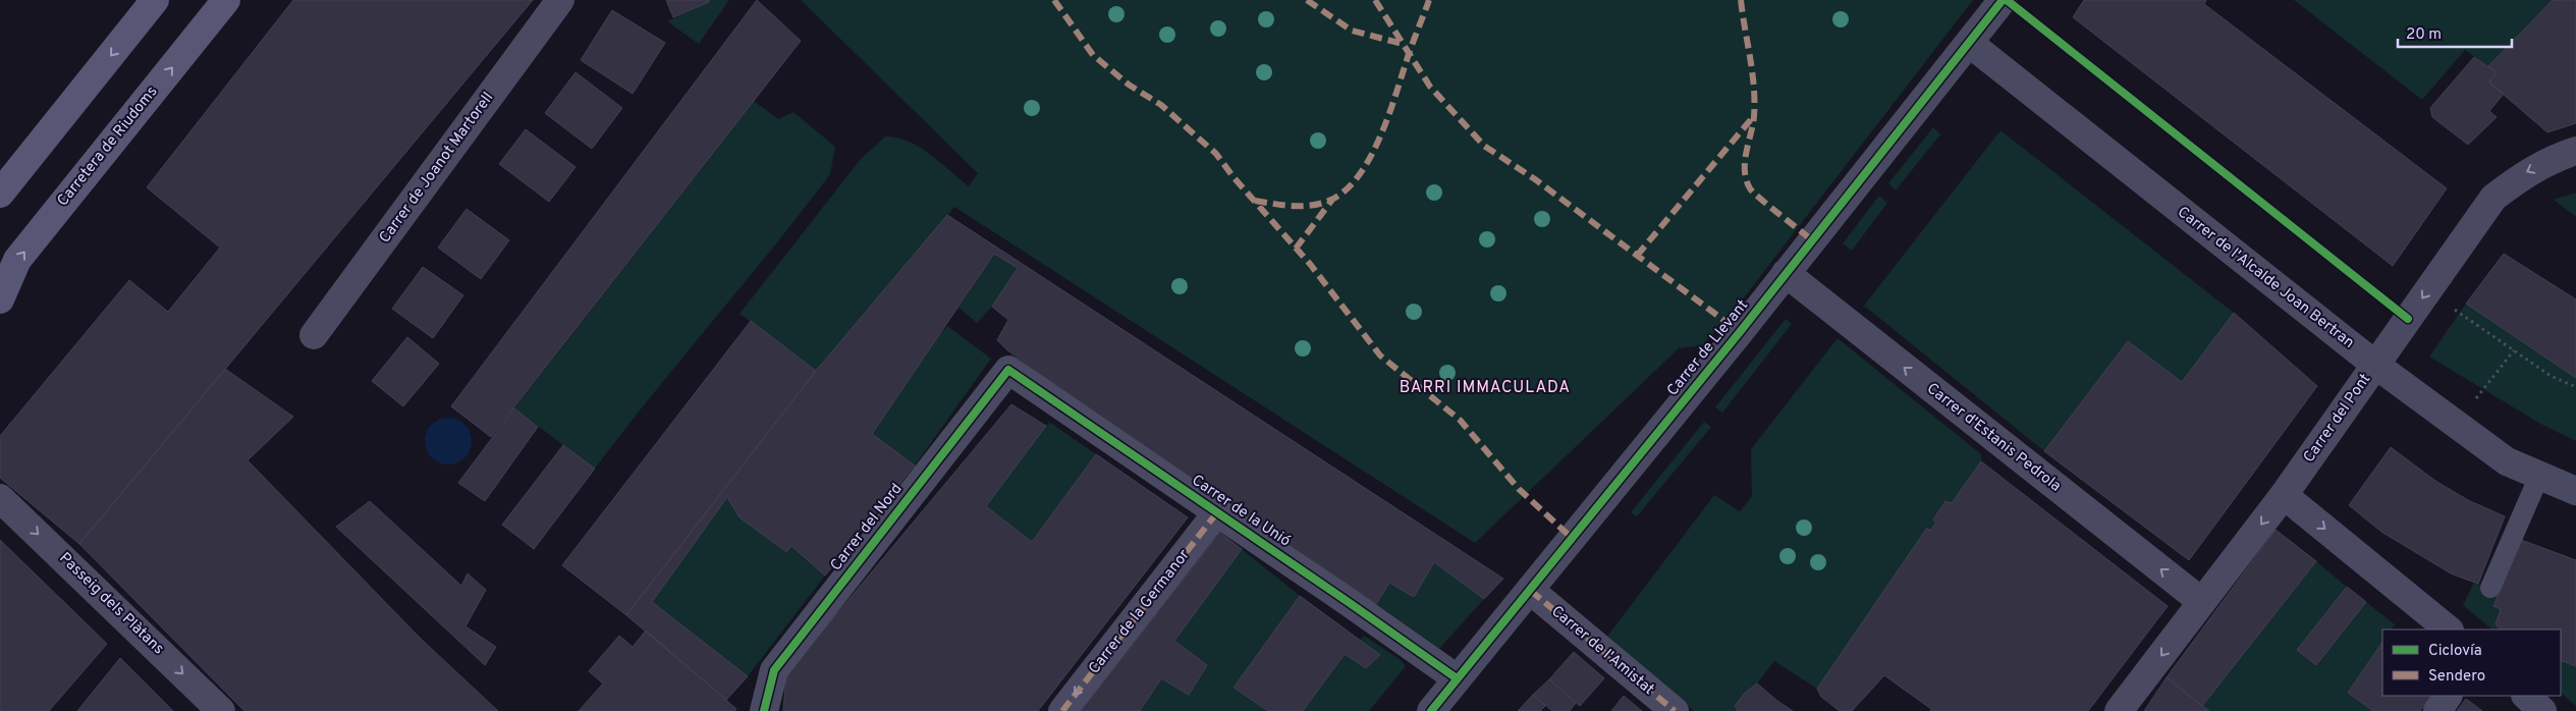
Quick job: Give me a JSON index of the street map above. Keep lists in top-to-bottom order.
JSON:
{
  "streets": {
    "main road": ["Carretera de Riudoms"],
    "street": [
      "Carrer de Joanot Martorell",
      "Carrer de l'Alcalde Joan Bertran",
      "Carrer de Llevant",
      "Carrer del Pont",
      "Carrer d'Estanis Pedrola",
      "Carrer de la Unió",
      "Carrer del Nord",
      "Passeig dels Plàtans",
      "Carrer de la Germanor",
      "Carrer de l'Amistat"
    ]
  },
  "crossings": [
    ["Carrer de l'Alcalde Joan Bertran", "Carrer de Llevant"],
    ["Carrer de l'Alcalde Joan Bertran", "Carrer del Pont"],
    ["Carrer de Llevant", "Carrer d'Estanis Pedrola"],
    ["Carrer de Llevant", "Carrer de la Unió"],
    ["Carrer de Llevant", "Carrer de l'Amistat"],
    ["Carrer del Pont", "Carrer d'Estanis Pedrola"],
    ["Carrer de la Unió", "Carrer del Nord"],
    ["Carrer de la Unió", "Carrer de la Germanor"]
  ],
  "one_way": [
    "Carrer del Pont",
    "Carrer d'Estanis Pedrola",
    "Passeig dels Plàtans",
    "Carrer de la Germanor"
  ],
  "districts": ["BARRI IMMACULADA"],
  "legend": ["Ciclovía", "Sendero"],
  "scale_bar": "20 m"
}
